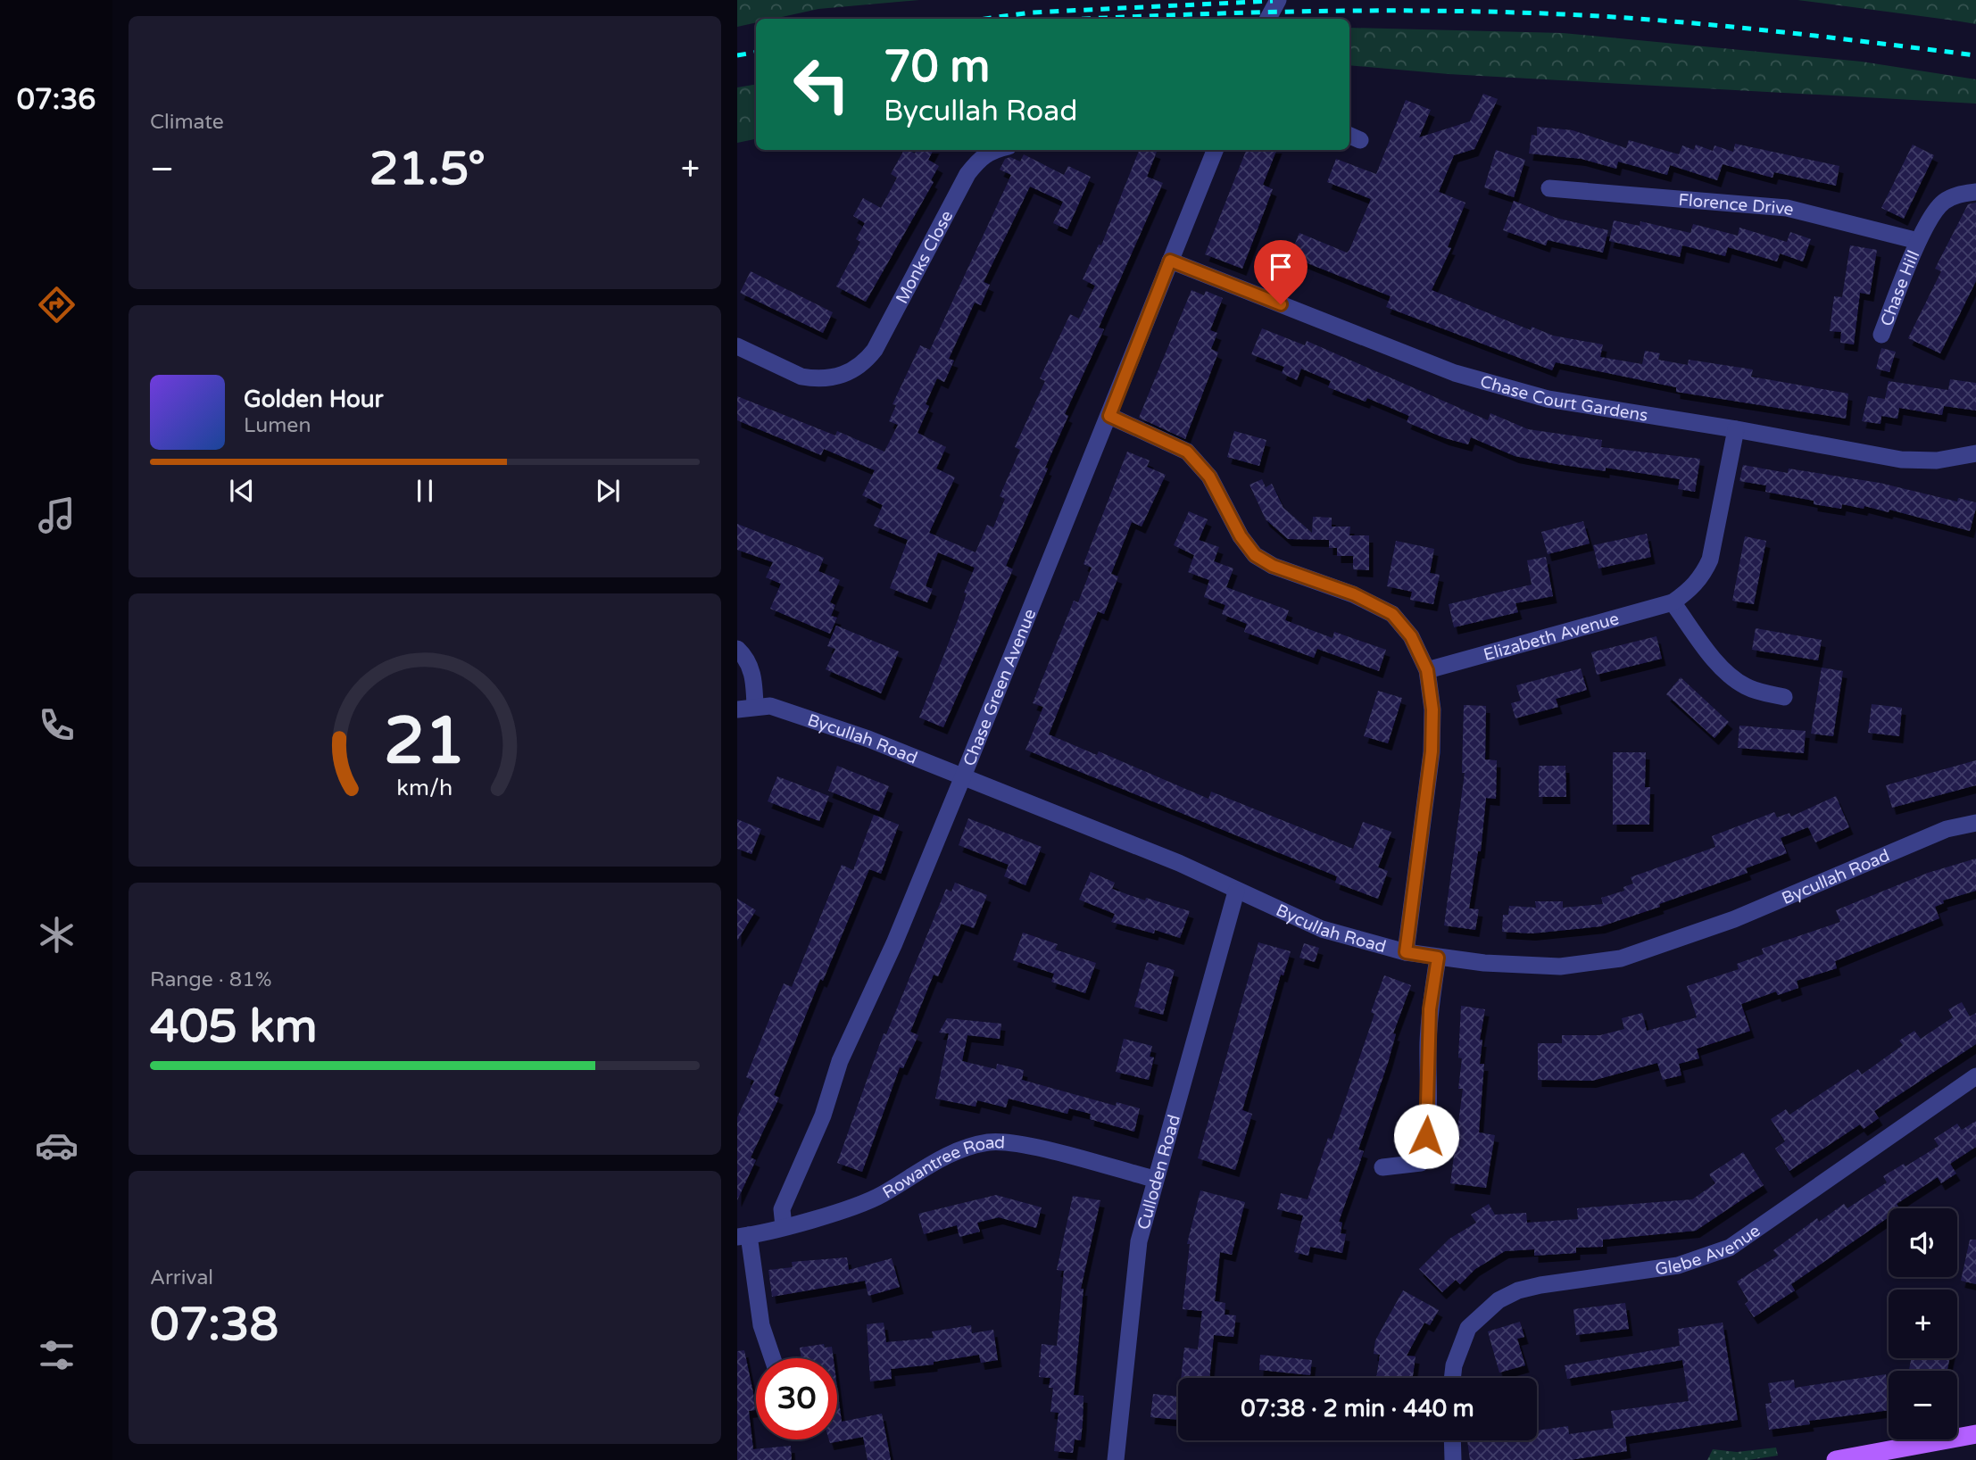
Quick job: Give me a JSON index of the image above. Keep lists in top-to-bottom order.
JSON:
{
  "streets": {
    "street": [
      "Florence Drive",
      "Monks Close",
      "Chase Hill",
      "Chase Court Gardens",
      "Elizabeth Avenue",
      "Chase Green Avenue",
      "Bycullah Road",
      "Rowantree Road",
      "Culloden Road",
      "Glebe Avenue"
    ]
  },
  "crossings": [
    ["Florence Drive", "Chase Hill"],
    ["Chase Court Gardens", "Elizabeth Avenue"],
    ["Chase Court Gardens", "Chase Green Avenue"],
    ["Chase Green Avenue", "Bycullah Road"],
    ["Chase Green Avenue", "Rowantree Road"],
    ["Bycullah Road", "Culloden Road"],
    ["Rowantree Road", "Culloden Road"]
  ],
  "page": {
    "tabs": "07:36",
    "tile": [
      "Climate",
      ["Range · 81%", "405 km"],
      ["Arrival", "07:38"]
    ],
    "turn": ["70 m", "Bycullah Road"],
    "heat": ["−", "21.5°", "+"],
    "song": ["Golden Hour", "Lumen"],
    "map_buttons": ["+", "−"],
    "limit": "30",
    "trip": "07:38 · 2 min · 440 m",
    "gauge": ["21", "km/h"]
  }
}
